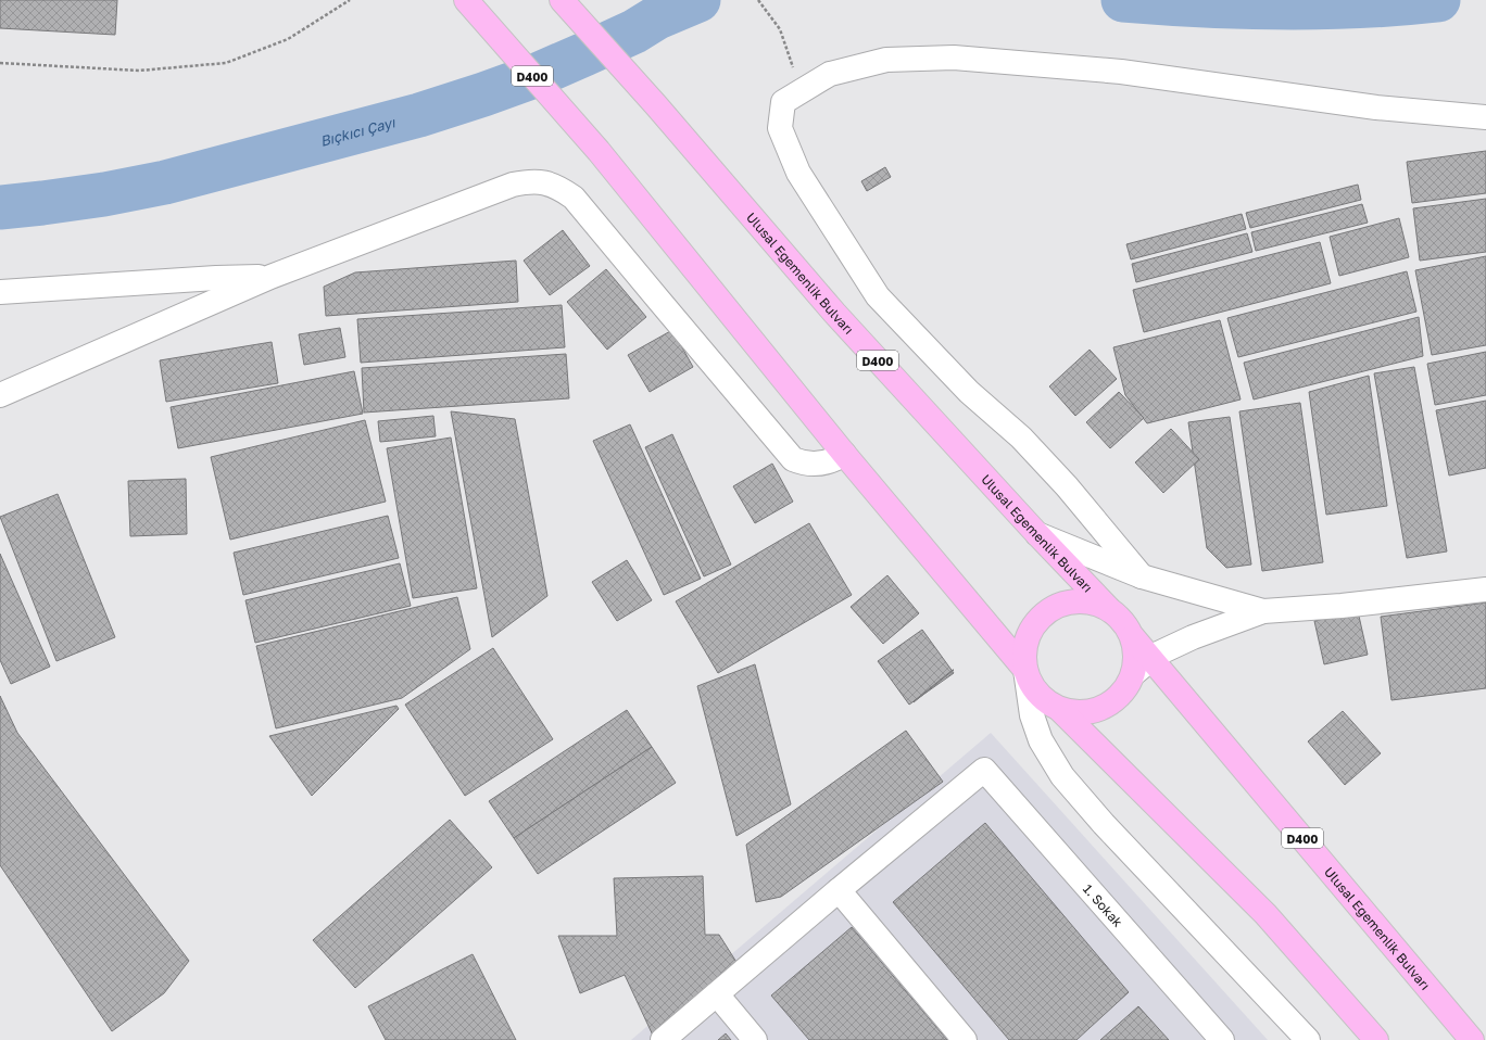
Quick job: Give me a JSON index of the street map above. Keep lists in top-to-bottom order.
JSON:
{
  "streets": {
    "highway": ["D400", "Ulusal Egemenlik Bulvarı"],
    "street": ["1. Sokak"]
  },
  "crossings": [
    ["D400", "Ulusal Egemenlik Bulvarı"]
  ],
  "water": ["Bıçkıcı Çayı"]
}
